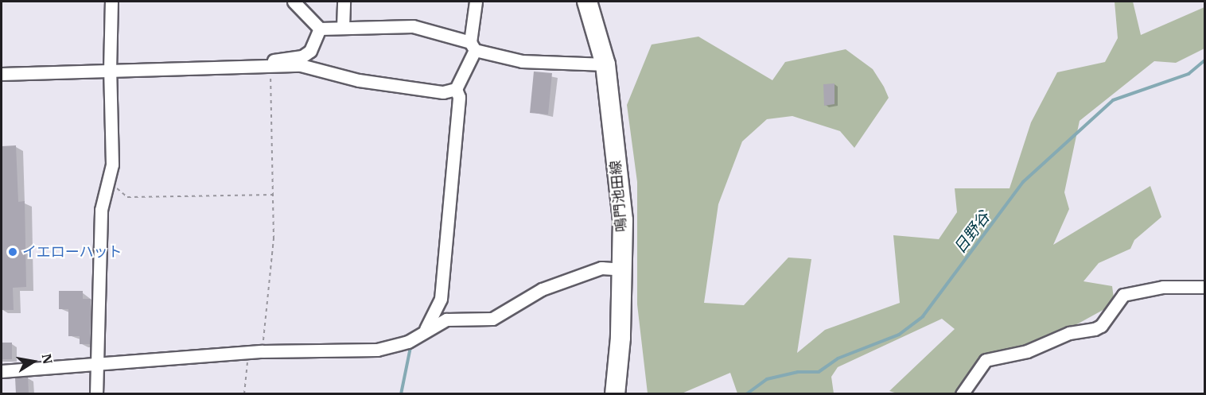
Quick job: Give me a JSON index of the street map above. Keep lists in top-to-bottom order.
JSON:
{
  "streets": {
    "main road": ["鳴門池田線"]
  },
  "water": ["日野谷"],
  "places": ["イエローハット"],
  "north": "right"
}
